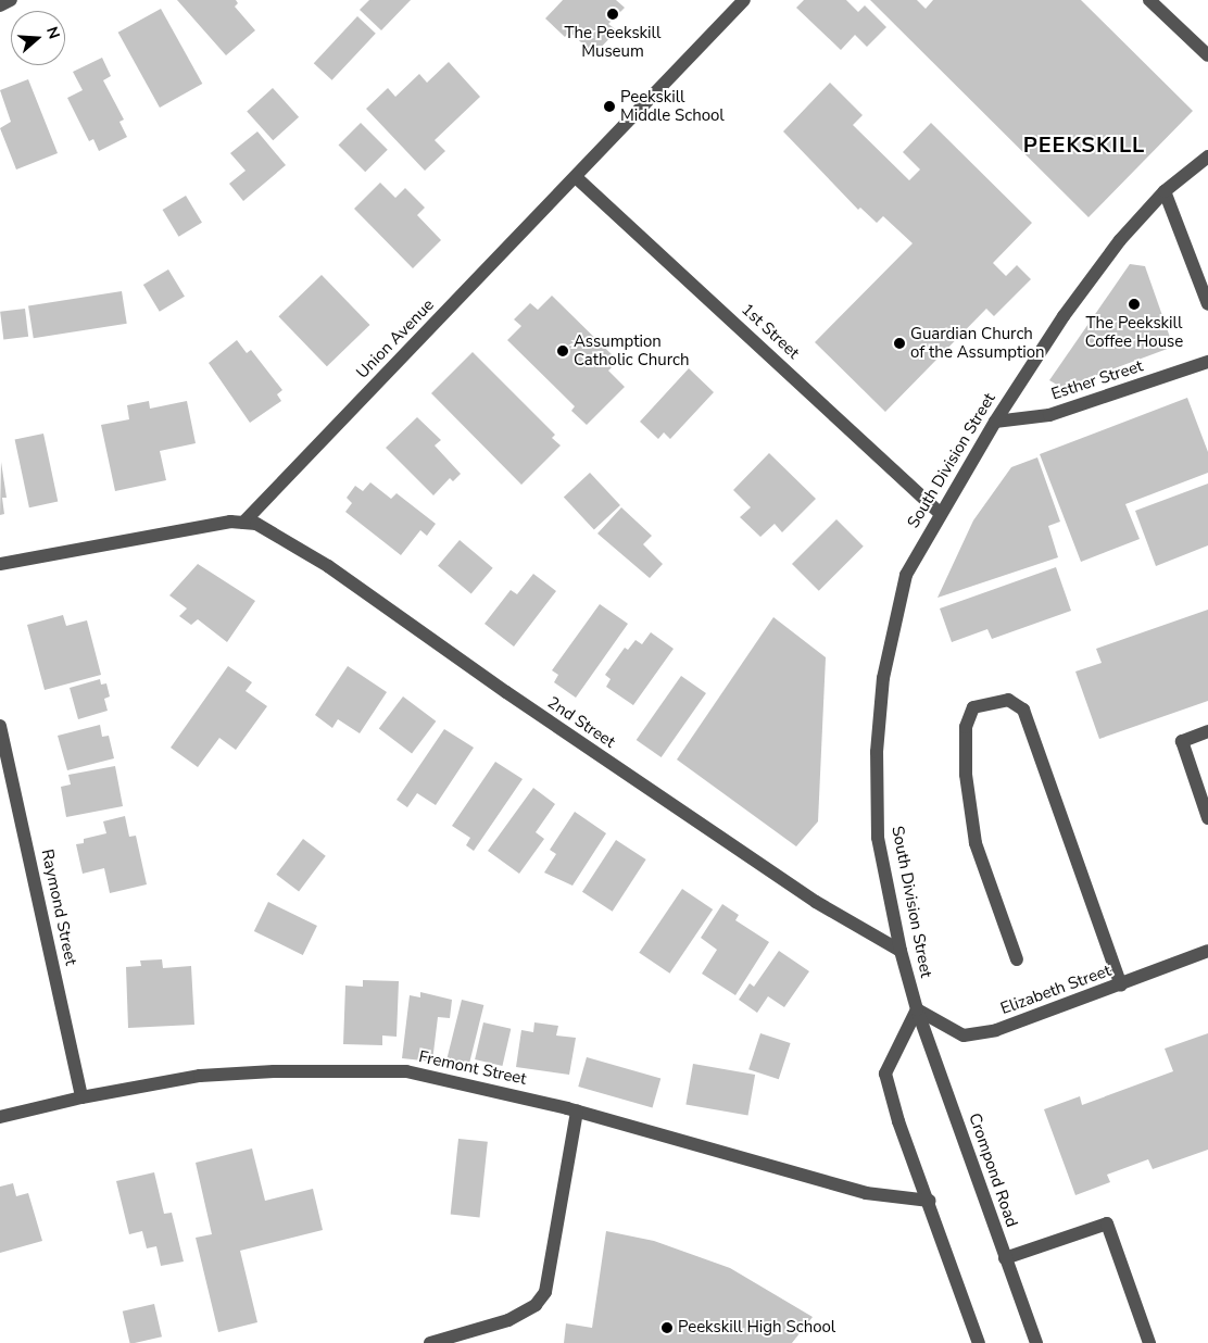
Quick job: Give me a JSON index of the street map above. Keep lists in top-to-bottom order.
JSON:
{
  "streets": {
    "street": [
      "1st Street",
      "Union Avenue",
      "Esther Street",
      "South Division Street",
      "2nd Street",
      "Raymond Street",
      "Elizabeth Street",
      "Fremont Street",
      "Crompond Road"
    ]
  },
  "crossings": [
    ["1st Street", "Union Avenue"],
    ["1st Street", "South Division Street"],
    ["Union Avenue", "2nd Street"],
    ["Esther Street", "South Division Street"],
    ["South Division Street", "2nd Street"],
    ["South Division Street", "Elizabeth Street"],
    ["South Division Street", "Crompond Road"],
    ["Raymond Street", "Fremont Street"],
    ["Elizabeth Street", "Crompond Road"]
  ],
  "districts": ["PEEKSKILL"],
  "places": [
    "The Peekskill Museum",
    "Peekskill Middle School",
    "The Peekskill Coffee House",
    "Guardian Church of the Assumption",
    "Assumption Catholic Church",
    "Peekskill High School"
  ],
  "north": "right"
}
